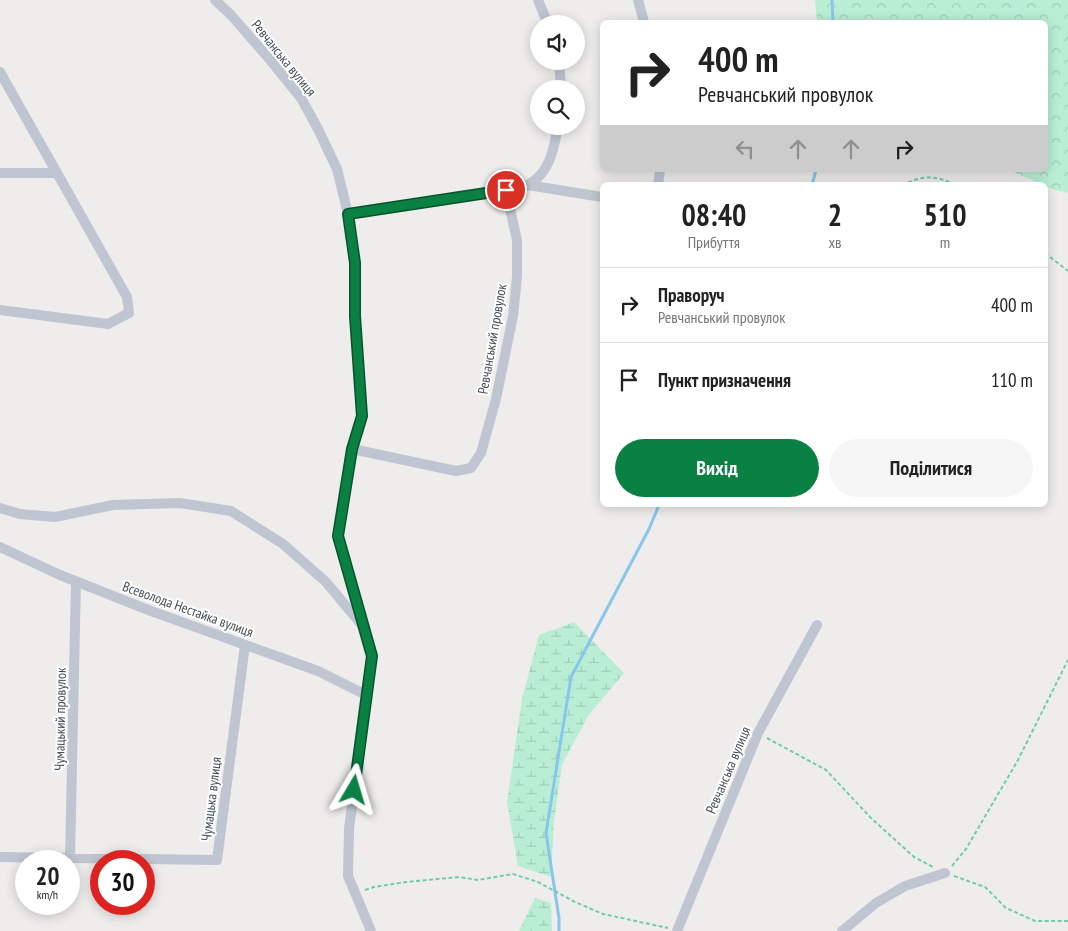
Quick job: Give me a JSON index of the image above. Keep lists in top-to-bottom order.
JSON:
{
  "streets": {
    "street": [
      "Ревчанська вулиця",
      "Ревчанський провулок",
      "Всеволода Нестайка вулиця",
      "Чумацький провулок",
      "Чумацька вулиця"
    ]
  },
  "crossings": [
    ["Ревчанська вулиця", "Ревчанський провулок"],
    ["Ревчанська вулиця", "Всеволода Нестайка вулиця"],
    ["Всеволода Нестайка вулиця", "Чумацький провулок"],
    ["Всеволода Нестайка вулиця", "Чумацька вулиця"]
  ],
  "page": {
    "turn": ["400 m", "Ревчанський провулок"],
    "eta": [
      "08:40",
      "Прибуття",
      "2",
      "хв",
      "510",
      "m"
    ],
    "list": [
      {
        "name": "Праворуч",
        "note": "Ревчанський провулок",
        "value": "400 m"
      },
      {
        "name": "Пункт призначення",
        "value": "110 m"
      }
    ],
    "buttons": ["Вихід", "Поділитися"],
    "speed": "20 km/h",
    "limit": "30"
  }
}
